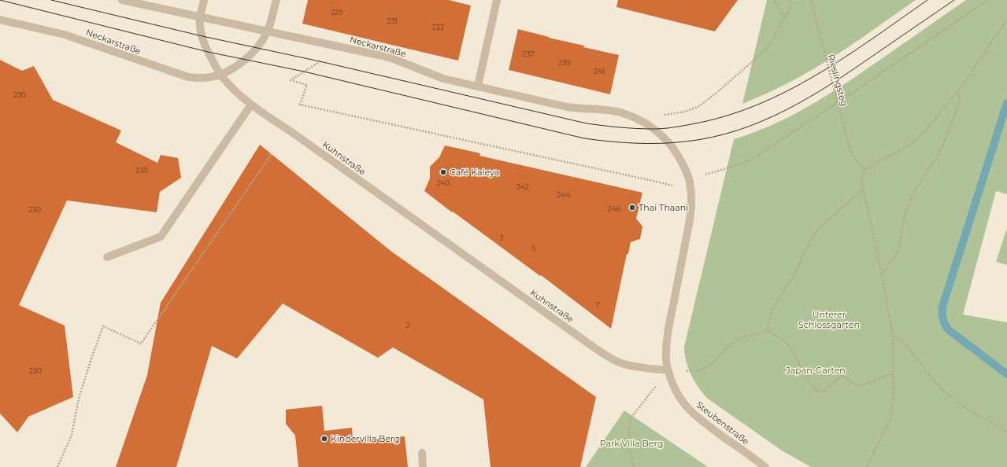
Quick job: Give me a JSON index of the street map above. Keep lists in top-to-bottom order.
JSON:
{
  "streets": {
    "street": ["Neckarstraße", "Kuhnstraße", "Steubenstraße"],
    "path": ["Rieslingsteg"]
  },
  "crossings": [
    ["Neckarstraße", "Kuhnstraße"],
    ["Kuhnstraße", "Steubenstraße"]
  ],
  "parks": ["Unterer Schlossgarten", "Japan-Garten", "Park Villa Berg"],
  "places": ["Café Kaleya", "Thai Thaani", "Kindervilla Berg"],
  "house_numbers": [
    "229",
    "231",
    "233",
    "237",
    "239",
    "241",
    "230",
    "230",
    "240",
    "242",
    "244",
    "246",
    "230",
    "3",
    "5",
    "7",
    "2",
    "230"
  ]
}
